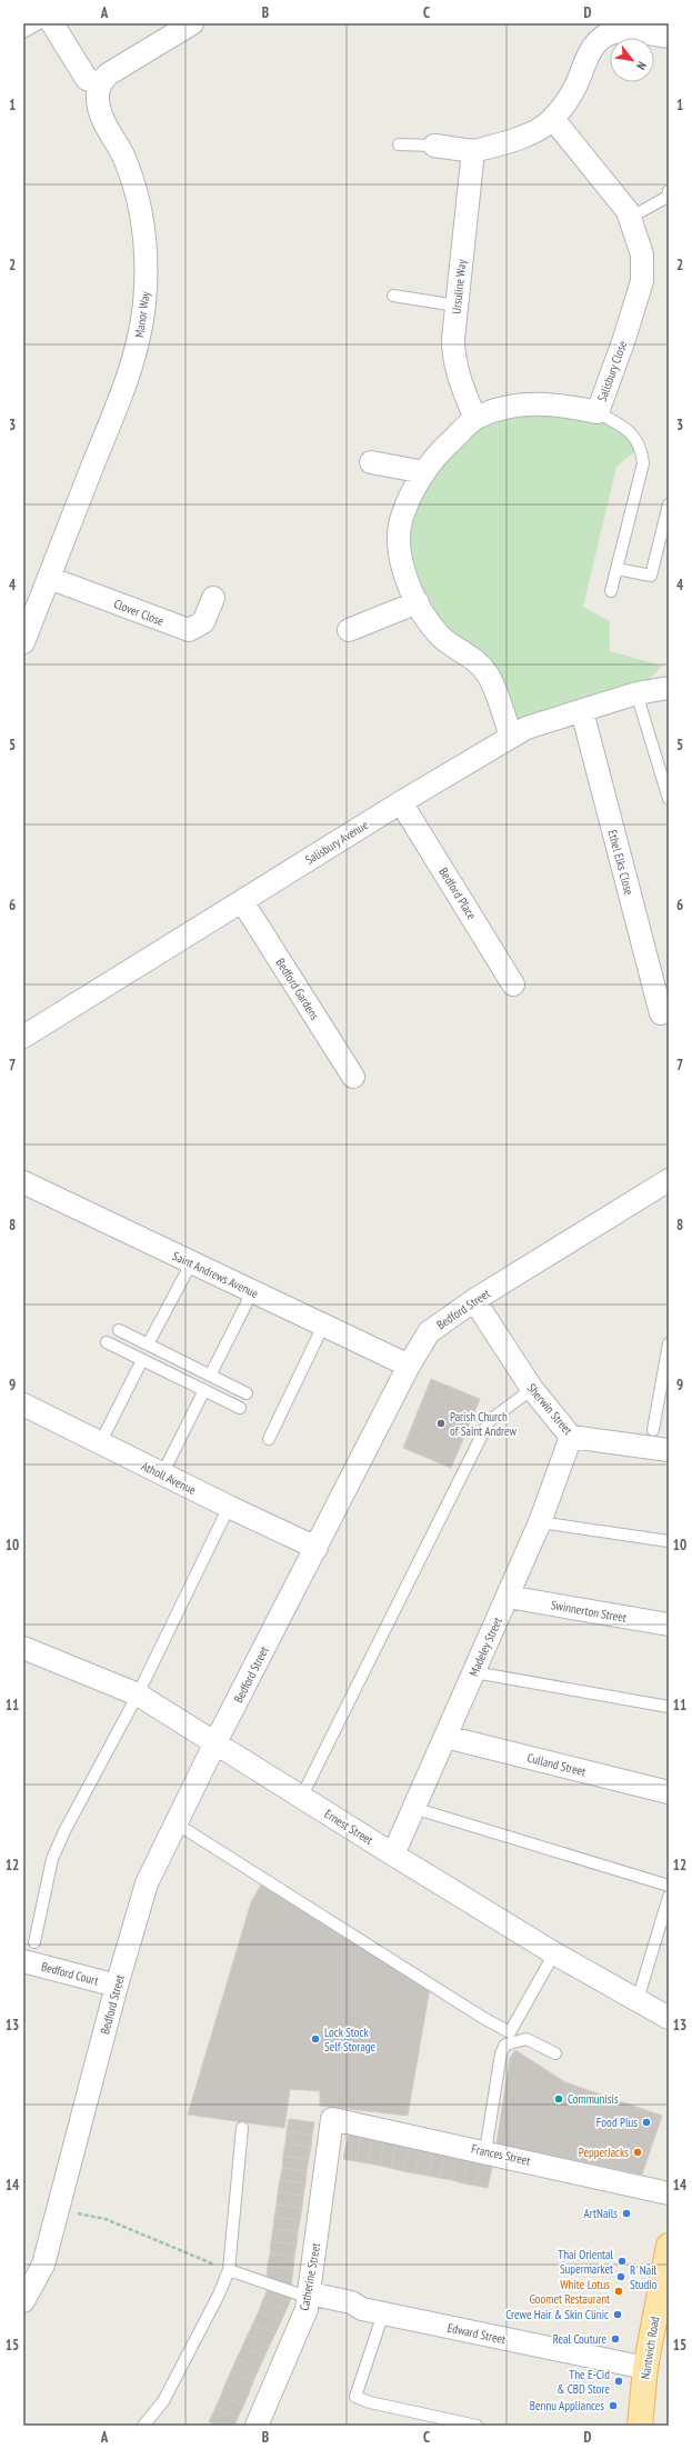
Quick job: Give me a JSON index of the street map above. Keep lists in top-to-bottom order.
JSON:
{
  "streets": {
    "main road": ["Nantwich Road"],
    "street": [
      "Ursuline Way",
      "Manor Way",
      "Salisbury Close",
      "Clover Close",
      "Salisbury Avenue",
      "Ethel Elks Close",
      "Bedford Place",
      "Bedford Gardens",
      "Saint Andrews Avenue",
      "Bedford Street",
      "Sherwin Street",
      "Atholl Avenue",
      "Swinnerton Street",
      "Madeley Street",
      "Culland Street",
      "Ernest Street",
      "Bedford Court",
      "Frances Street",
      "Catherine Street",
      "Edward Street"
    ]
  },
  "crossings": [
    ["Ursuline Way", "Salisbury Close"],
    ["Manor Way", "Clover Close"],
    ["Salisbury Close", "Salisbury Avenue"],
    ["Salisbury Avenue", "Ethel Elks Close"],
    ["Salisbury Avenue", "Bedford Place"],
    ["Salisbury Avenue", "Bedford Gardens"],
    ["Saint Andrews Avenue", "Bedford Street"],
    ["Bedford Street", "Sherwin Street"],
    ["Bedford Street", "Atholl Avenue"],
    ["Bedford Street", "Ernest Street"],
    ["Bedford Street", "Bedford Court"],
    ["Sherwin Street", "Madeley Street"],
    ["Swinnerton Street", "Madeley Street"],
    ["Madeley Street", "Culland Street"],
    ["Madeley Street", "Ernest Street"],
    ["Frances Street", "Catherine Street"],
    ["Catherine Street", "Edward Street"],
    ["Edward Street", "Nantwich Road"]
  ],
  "places": [
    "Parish Church of Saint Andrew",
    "Lock Stock Self Storage",
    "Communisis",
    "Food Plus",
    "PepperJacks",
    "ArtNails",
    "Thai Oriental Supermarket",
    "R' Nail Studio",
    "White Lotus Goomet Restaurant",
    "Crewe Hair & Skin Clinic",
    "Real Couture",
    "The E-Cid & CBD Store",
    "Bennu Appliances"
  ],
  "north": "bottom right",
  "grid": {
    "columns": [
      "A",
      "B",
      "C",
      "D"
    ],
    "rows": [
      "1",
      "2",
      "3",
      "4",
      "5",
      "6",
      "7",
      "8",
      "9",
      "10",
      "11",
      "12",
      "13",
      "14",
      "15"
    ]
  }
}
